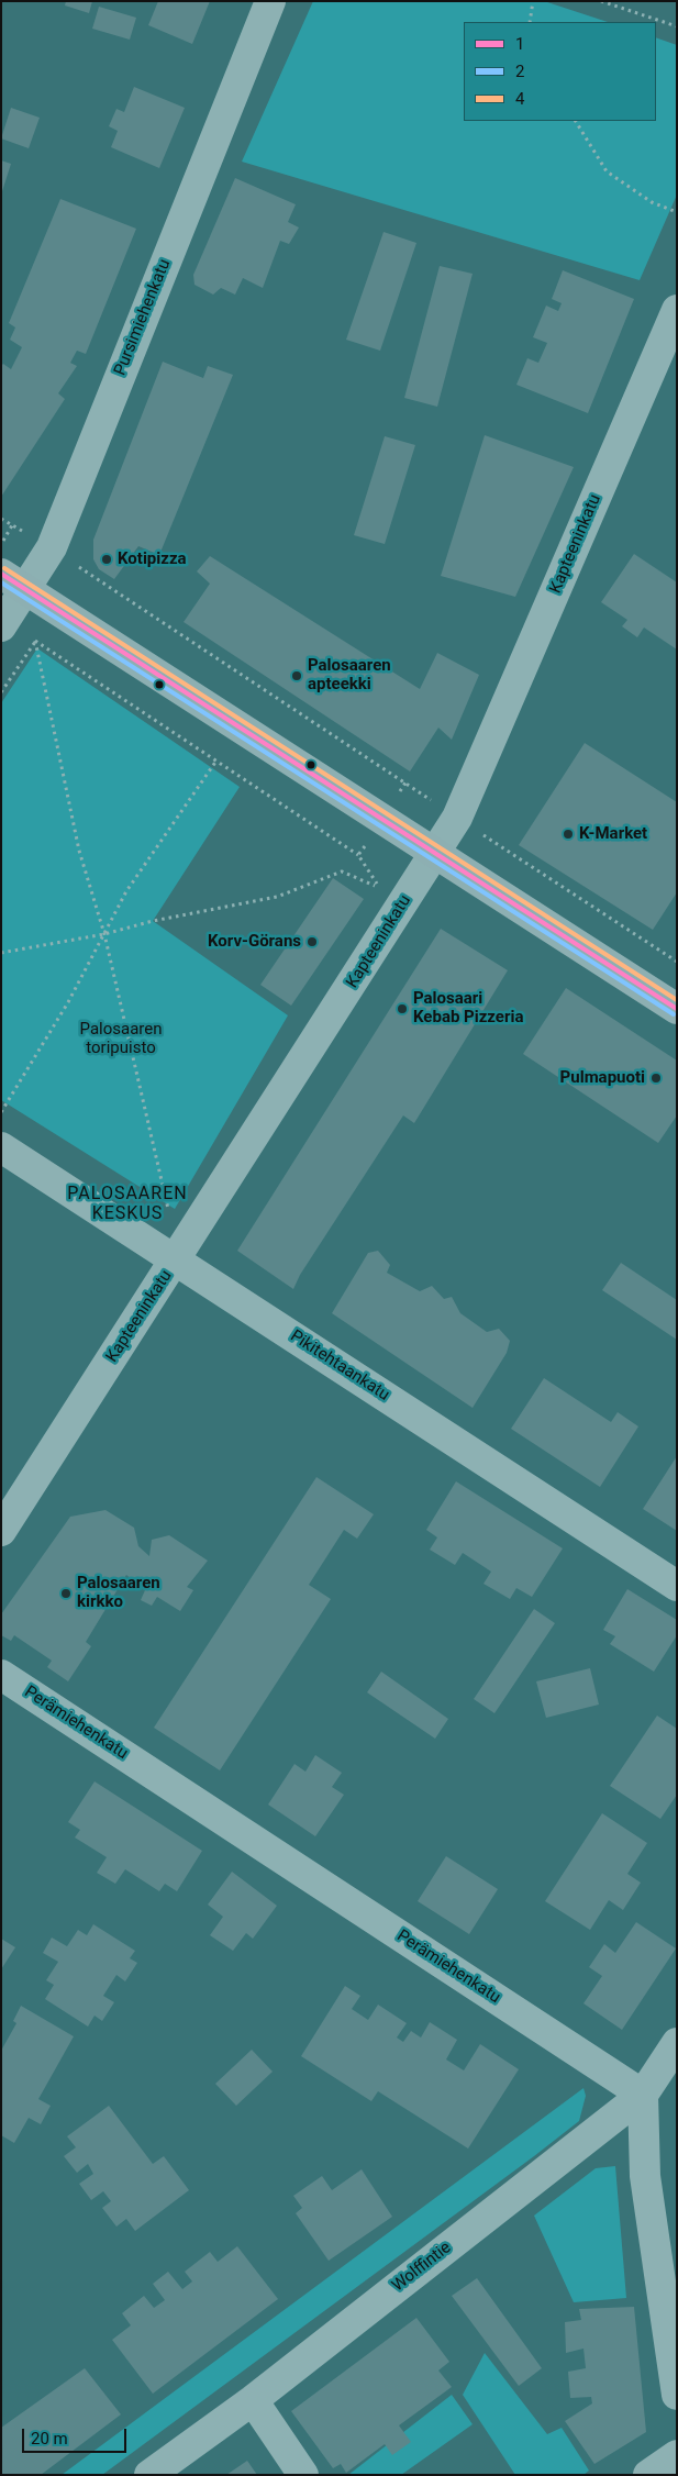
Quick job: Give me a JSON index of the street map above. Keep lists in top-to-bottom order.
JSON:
{
  "streets": {
    "street": [
      "Pursimiehenkatu",
      "Kapteeninkatu",
      "Pikitehtaankatu",
      "Perämiehenkatu",
      "Wolffintie"
    ]
  },
  "crossings": [
    ["Kapteeninkatu", "Pikitehtaankatu"],
    ["Perämiehenkatu", "Wolffintie"]
  ],
  "districts": ["PALOSAAREN KESKUS"],
  "parks": ["Palosaaren toripuisto"],
  "places": [
    "Kotipizza",
    "Palosaaren apteekki",
    "K-Market",
    "Korv-Görans",
    "Palosaari Kebab Pizzeria",
    "Pulmapuoti",
    "Palosaaren kirkko"
  ],
  "lines": ["transit line 4", "transit line 1", "transit line 2"],
  "legend": ["1", "2", "4"],
  "scale_bar": "20 m"
}
